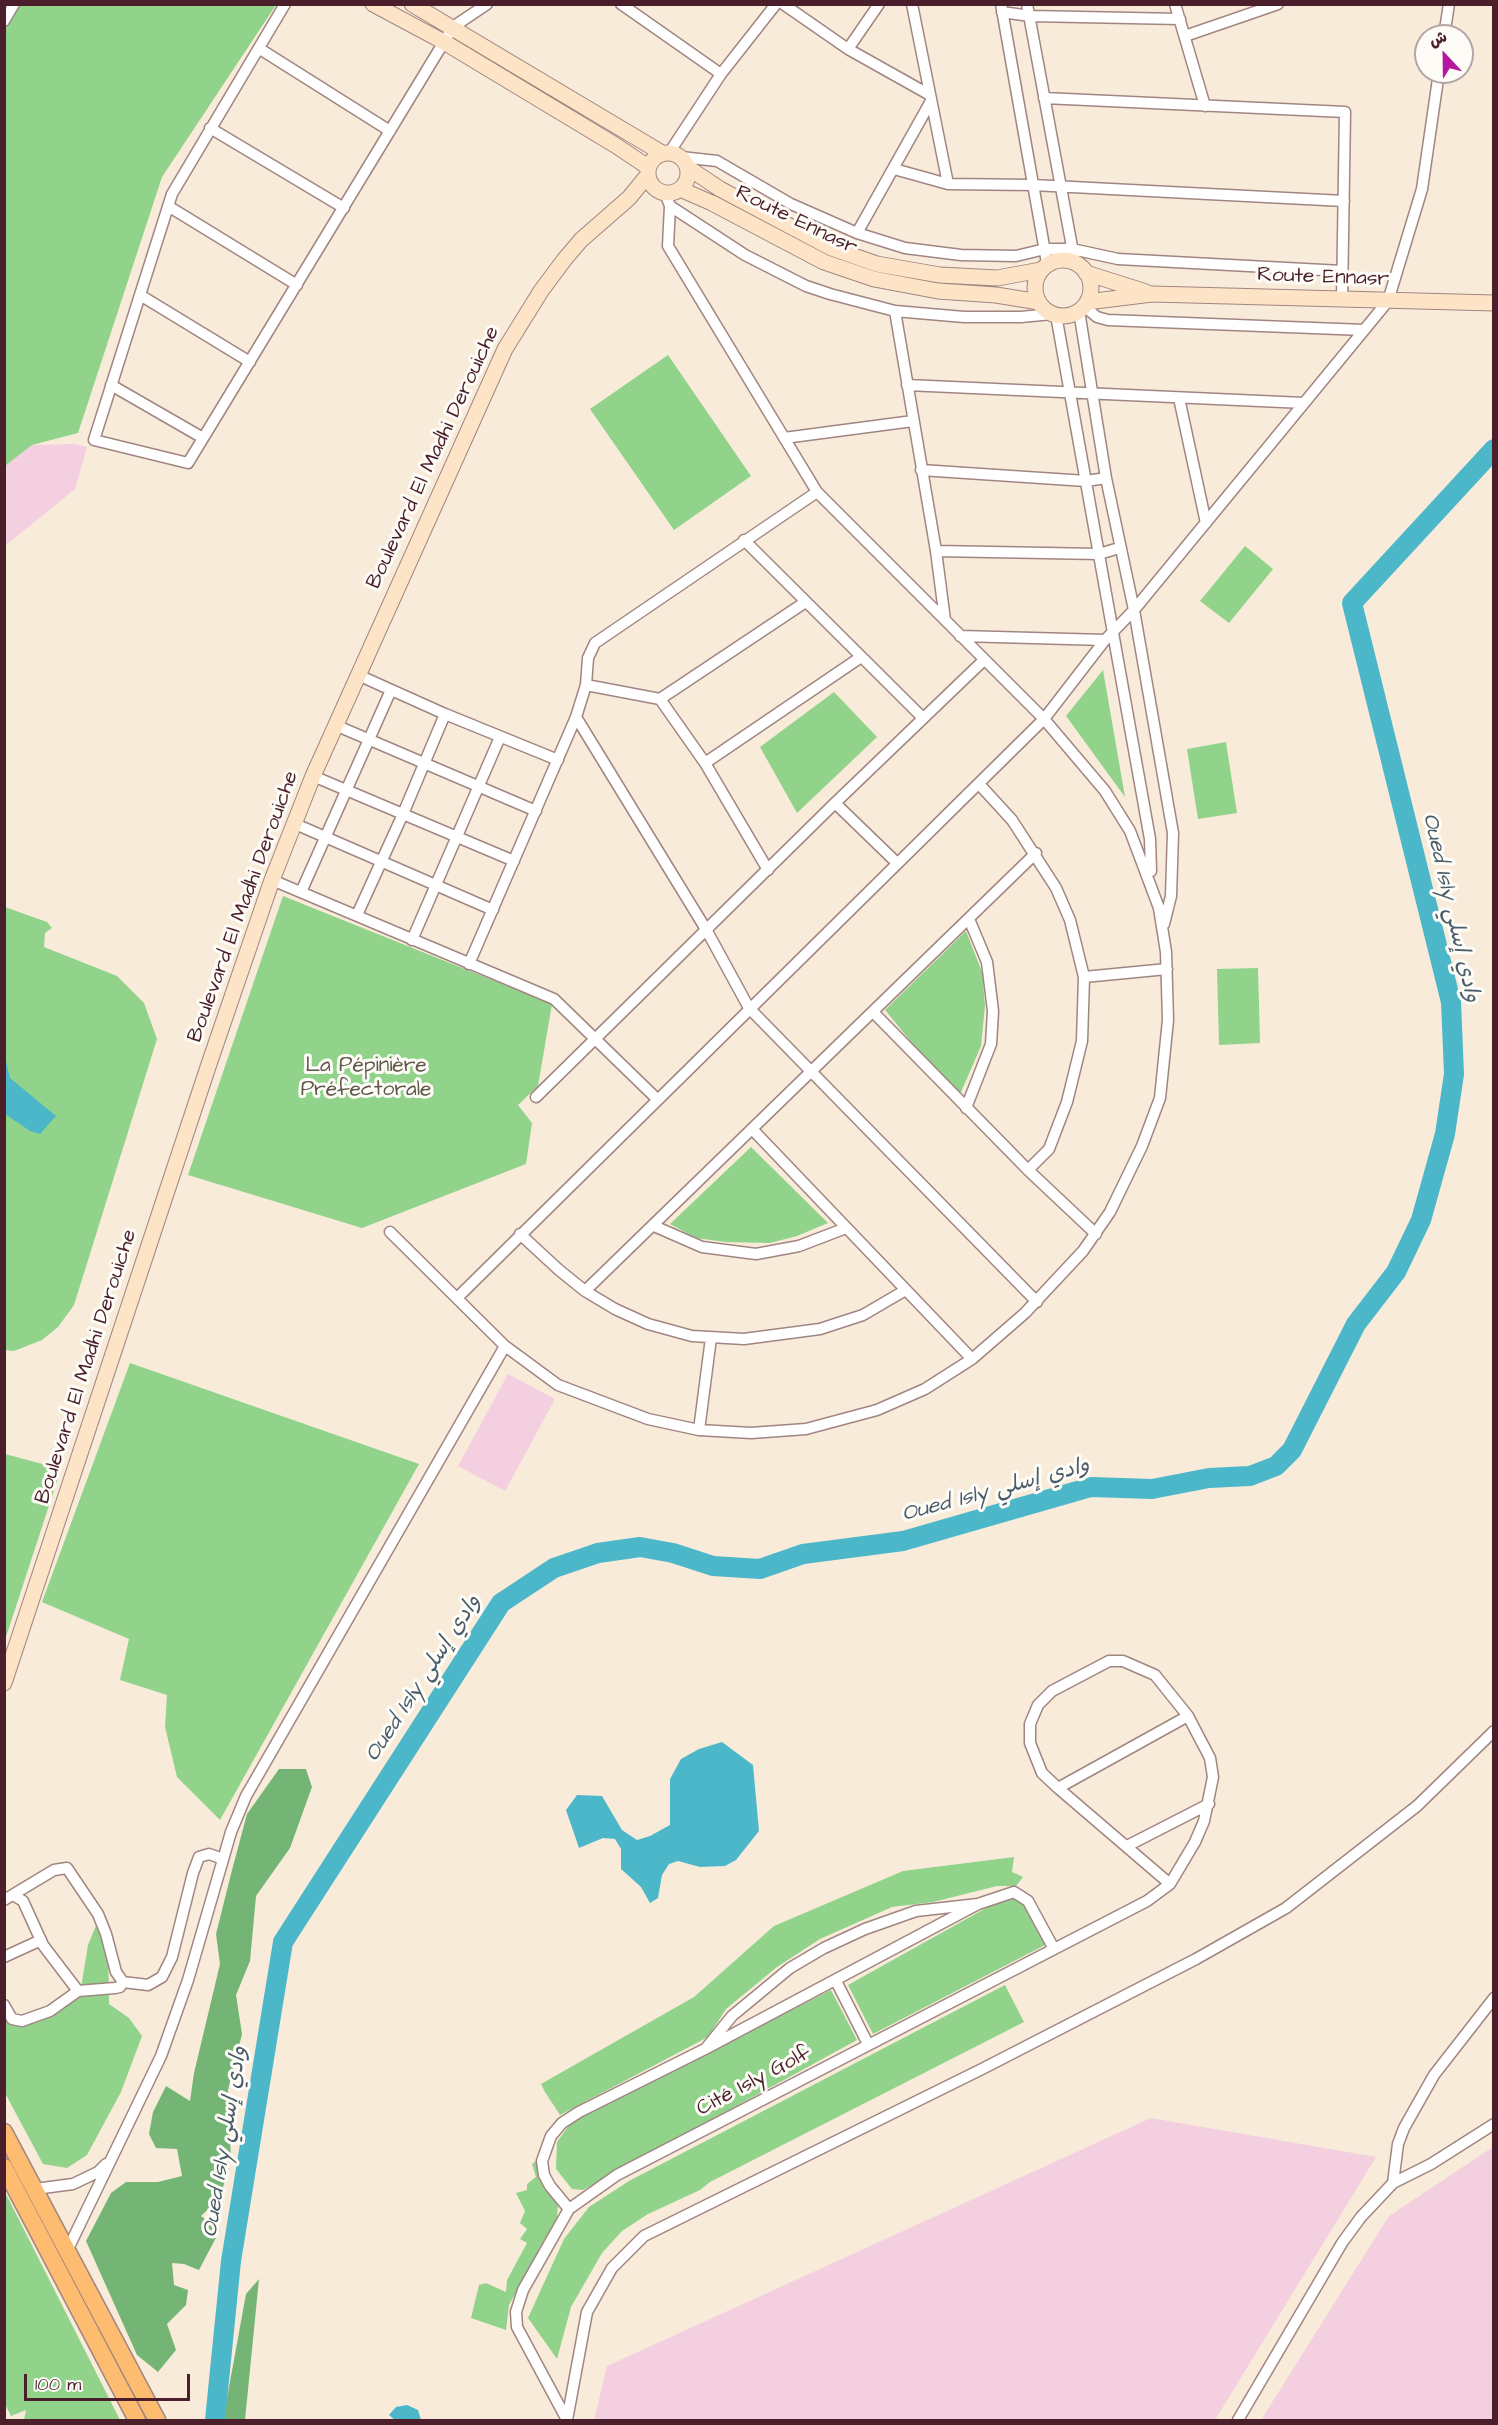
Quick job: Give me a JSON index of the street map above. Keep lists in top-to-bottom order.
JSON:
{
  "streets": {
    "main road": ["Route Ennasr", "Boulevard El Madhi Derouiche"],
    "street": ["Cité Isly Golf"]
  },
  "crossings": [
    ["Route Ennasr", "Boulevard El Madhi Derouiche"]
  ],
  "water": ["Oued Isly وادي إسلي"],
  "parks": ["La Pépinière Préfectorale"],
  "scale_bar": "100 m",
  "north": "top"
}
